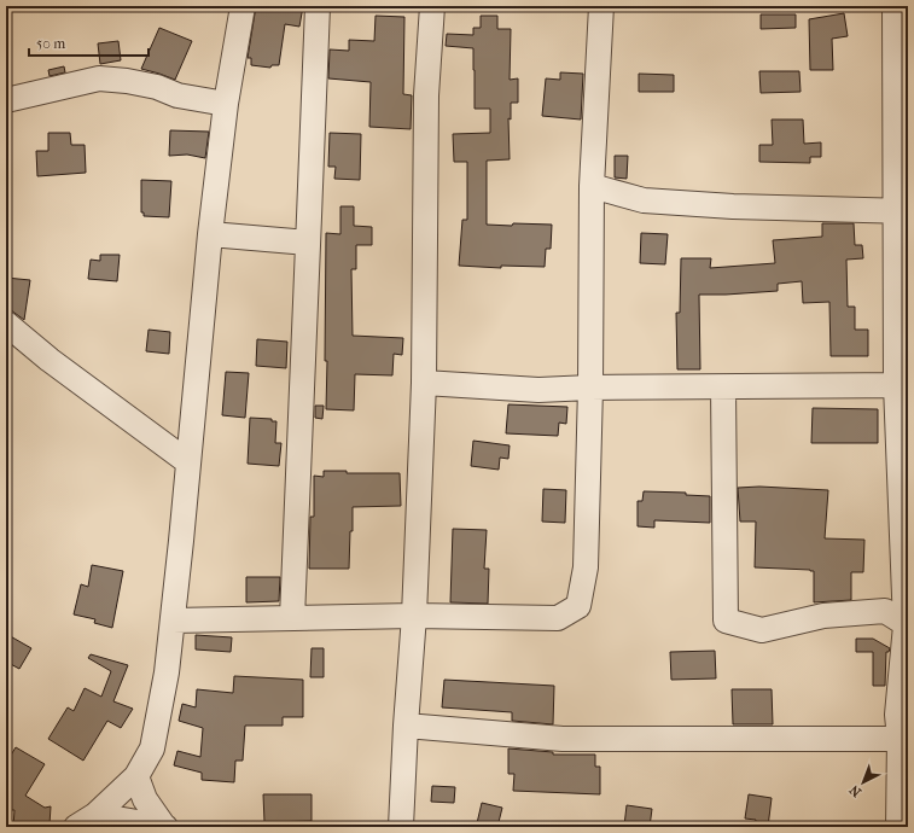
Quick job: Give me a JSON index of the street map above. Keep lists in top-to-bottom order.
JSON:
{
  "scale_bar": "50 m",
  "north": "bottom left"
}
